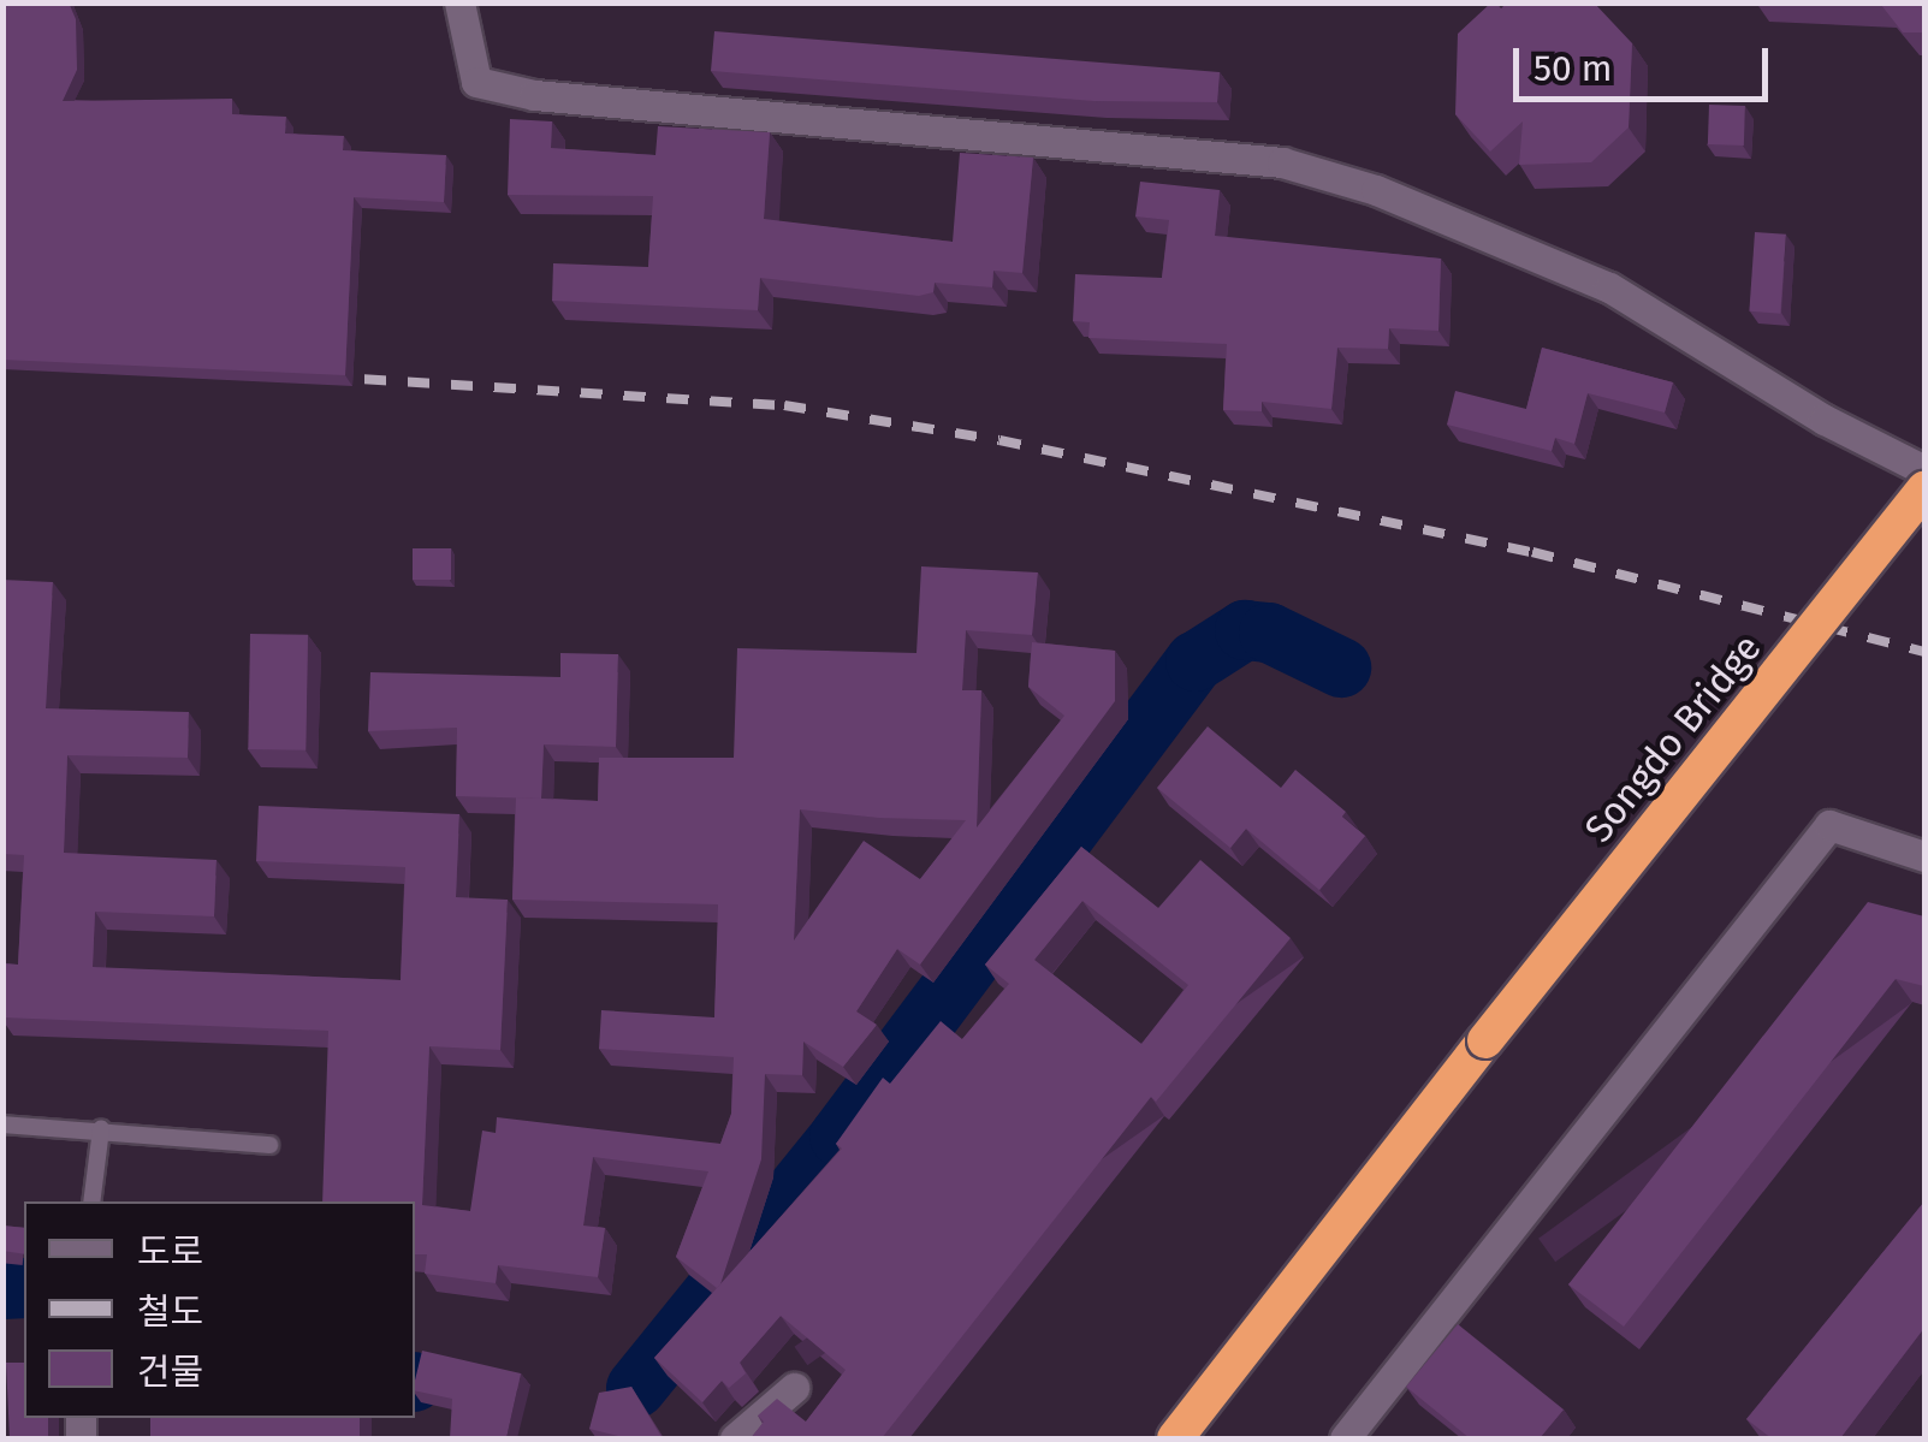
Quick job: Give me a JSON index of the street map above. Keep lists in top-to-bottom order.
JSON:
{
  "streets": {
    "highway": ["Songdo Bridge"]
  },
  "legend": ["도로", "철도", "건물"],
  "scale_bar": "50 m"
}
